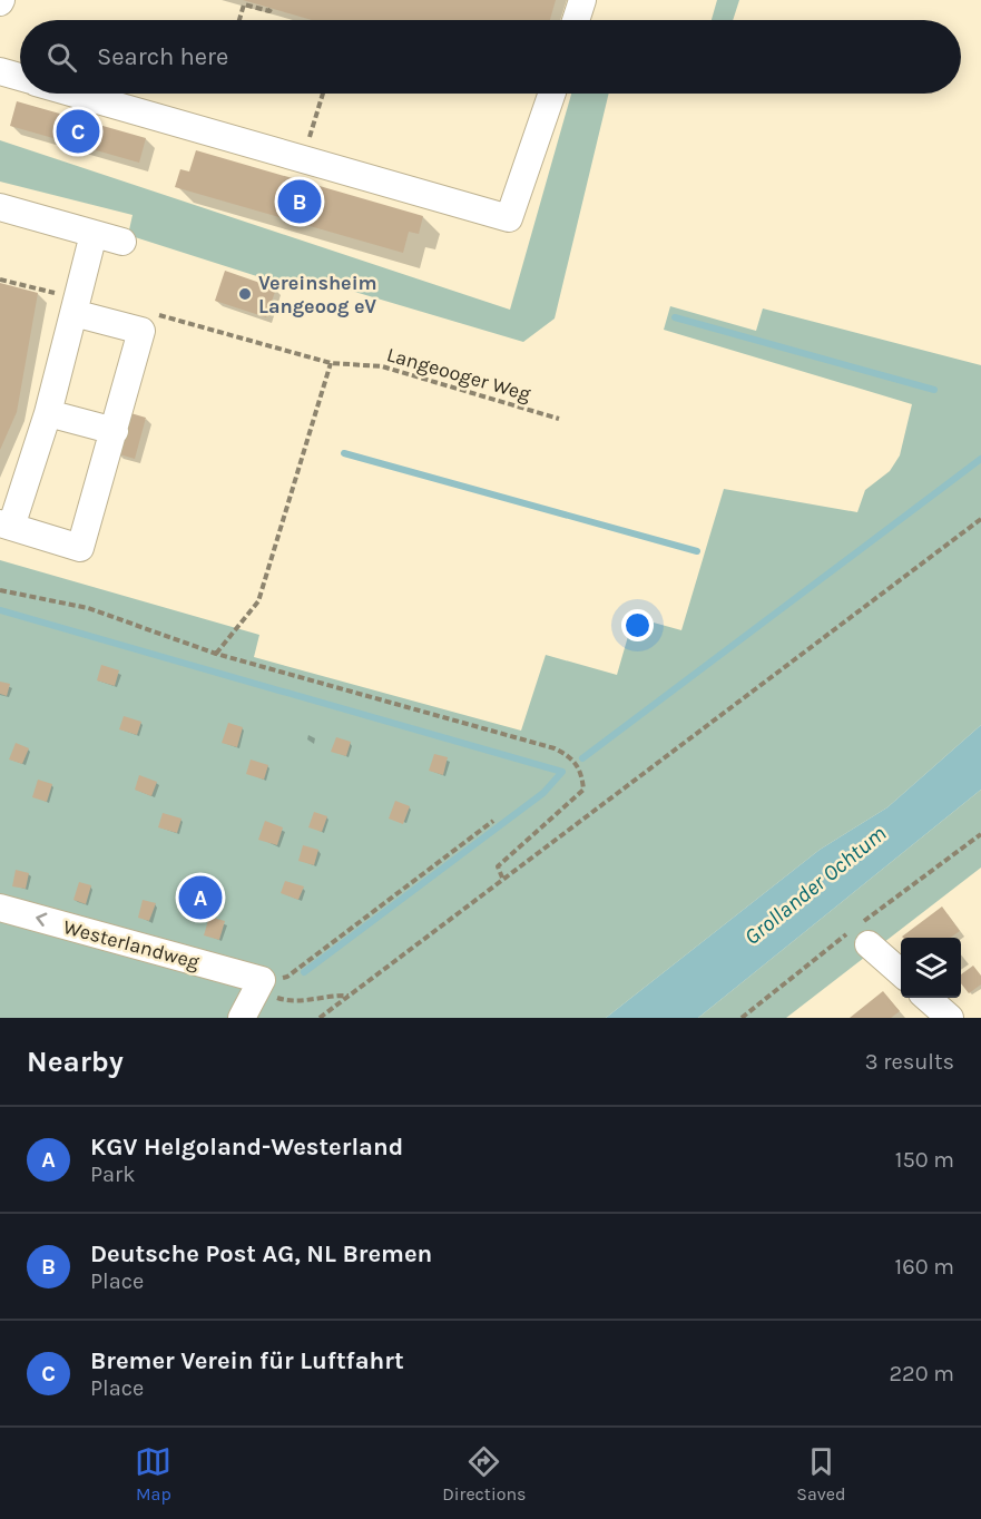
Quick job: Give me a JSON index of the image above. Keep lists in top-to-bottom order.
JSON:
{
  "streets": {
    "street": ["Westerlandweg"],
    "path": ["Langeooger Weg"]
  },
  "one_way": ["Westerlandweg"],
  "water": ["Grollander Ochtum"],
  "places": ["Vereinsheim Langeoog eV"],
  "page": {
    "search": "Search here",
    "pins": ["C", "B", "A"],
    "heading": ["Nearby", "3 results"],
    "list": [
      {
        "mark": "A",
        "name": "KGV Helgoland-Westerland",
        "note": "Park",
        "value": "150 m"
      },
      {
        "mark": "B",
        "name": "Deutsche Post AG, NL Bremen",
        "note": "Place",
        "value": "160 m"
      },
      {
        "mark": "C",
        "name": "Bremer Verein für Luftfahrt",
        "note": "Place",
        "value": "220 m"
      }
    ],
    "nav": ["Map", "Directions", "Saved"]
  }
}
